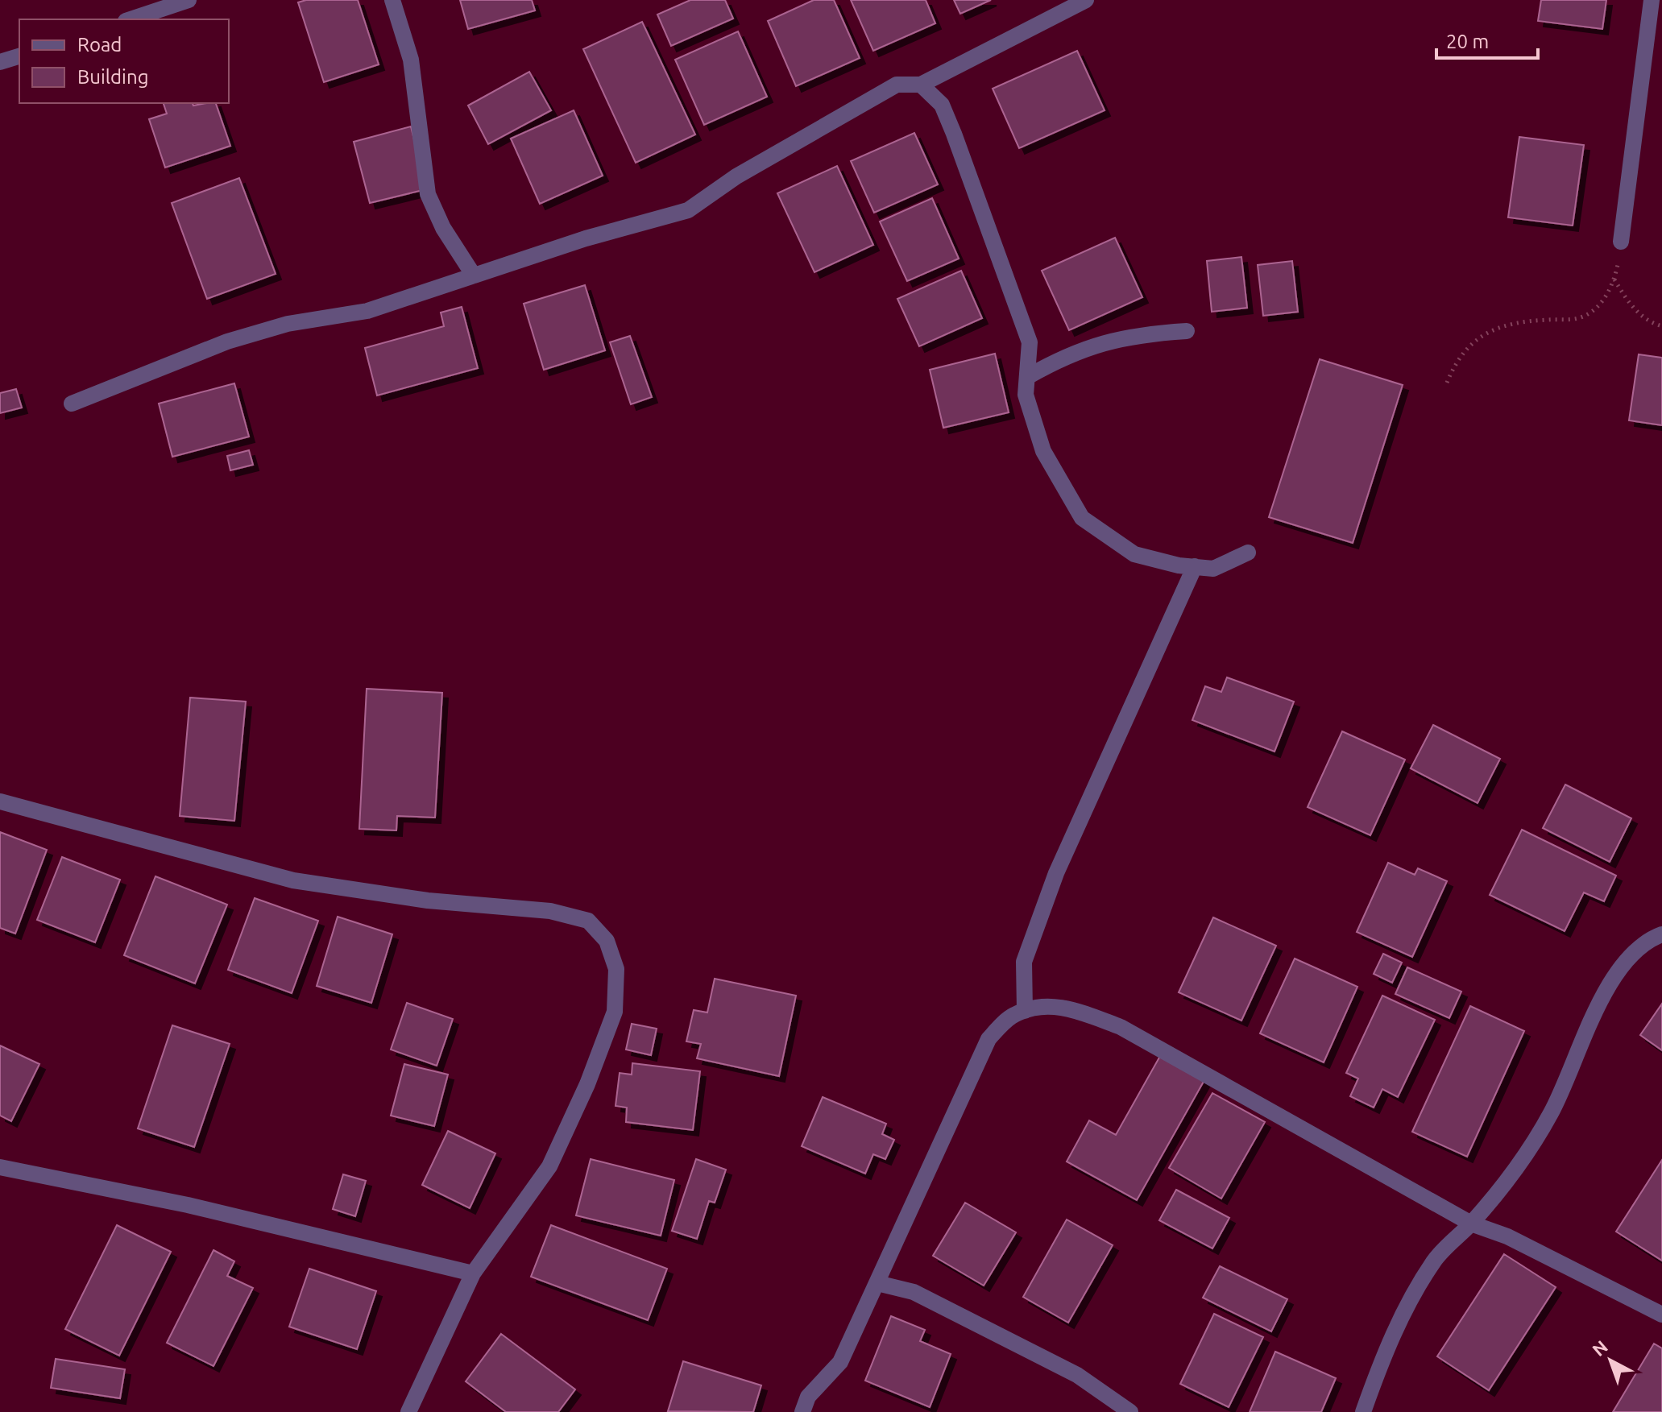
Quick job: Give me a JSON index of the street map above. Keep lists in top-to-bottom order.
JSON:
{
  "legend": ["Road", "Building"],
  "scale_bar": "20 m",
  "north": "top left"
}
